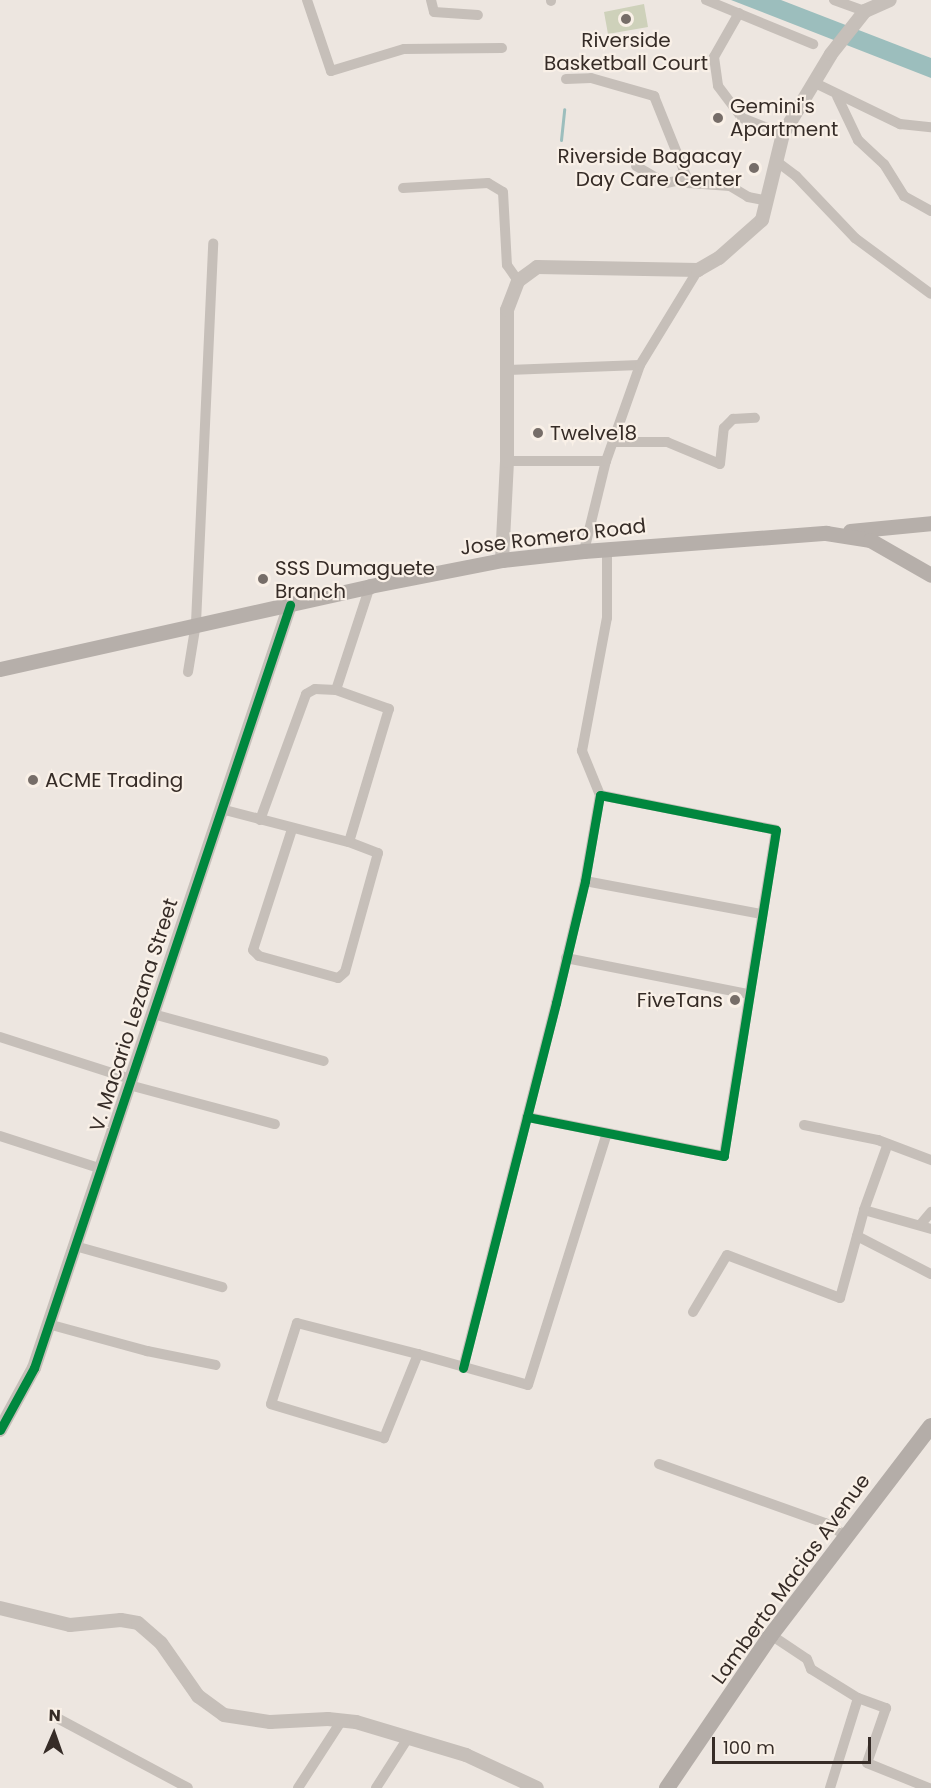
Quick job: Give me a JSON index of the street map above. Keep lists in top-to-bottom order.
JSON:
{
  "streets": {
    "main road": ["Jose Romero Road", "Lamberto Macias Avenue"],
    "street": ["V. Macario Lezana Street"]
  },
  "crossings": [
    ["Jose Romero Road", "V. Macario Lezana Street"]
  ],
  "places": [
    "Riverside Basketball Court",
    "Gemini's Apartment",
    "Riverside Bagacay Day Care Center",
    "Twelve18",
    "SSS Dumaguete Branch",
    "ACME Trading",
    "FiveTans"
  ],
  "scale_bar": "100 m",
  "north": "top"
}
